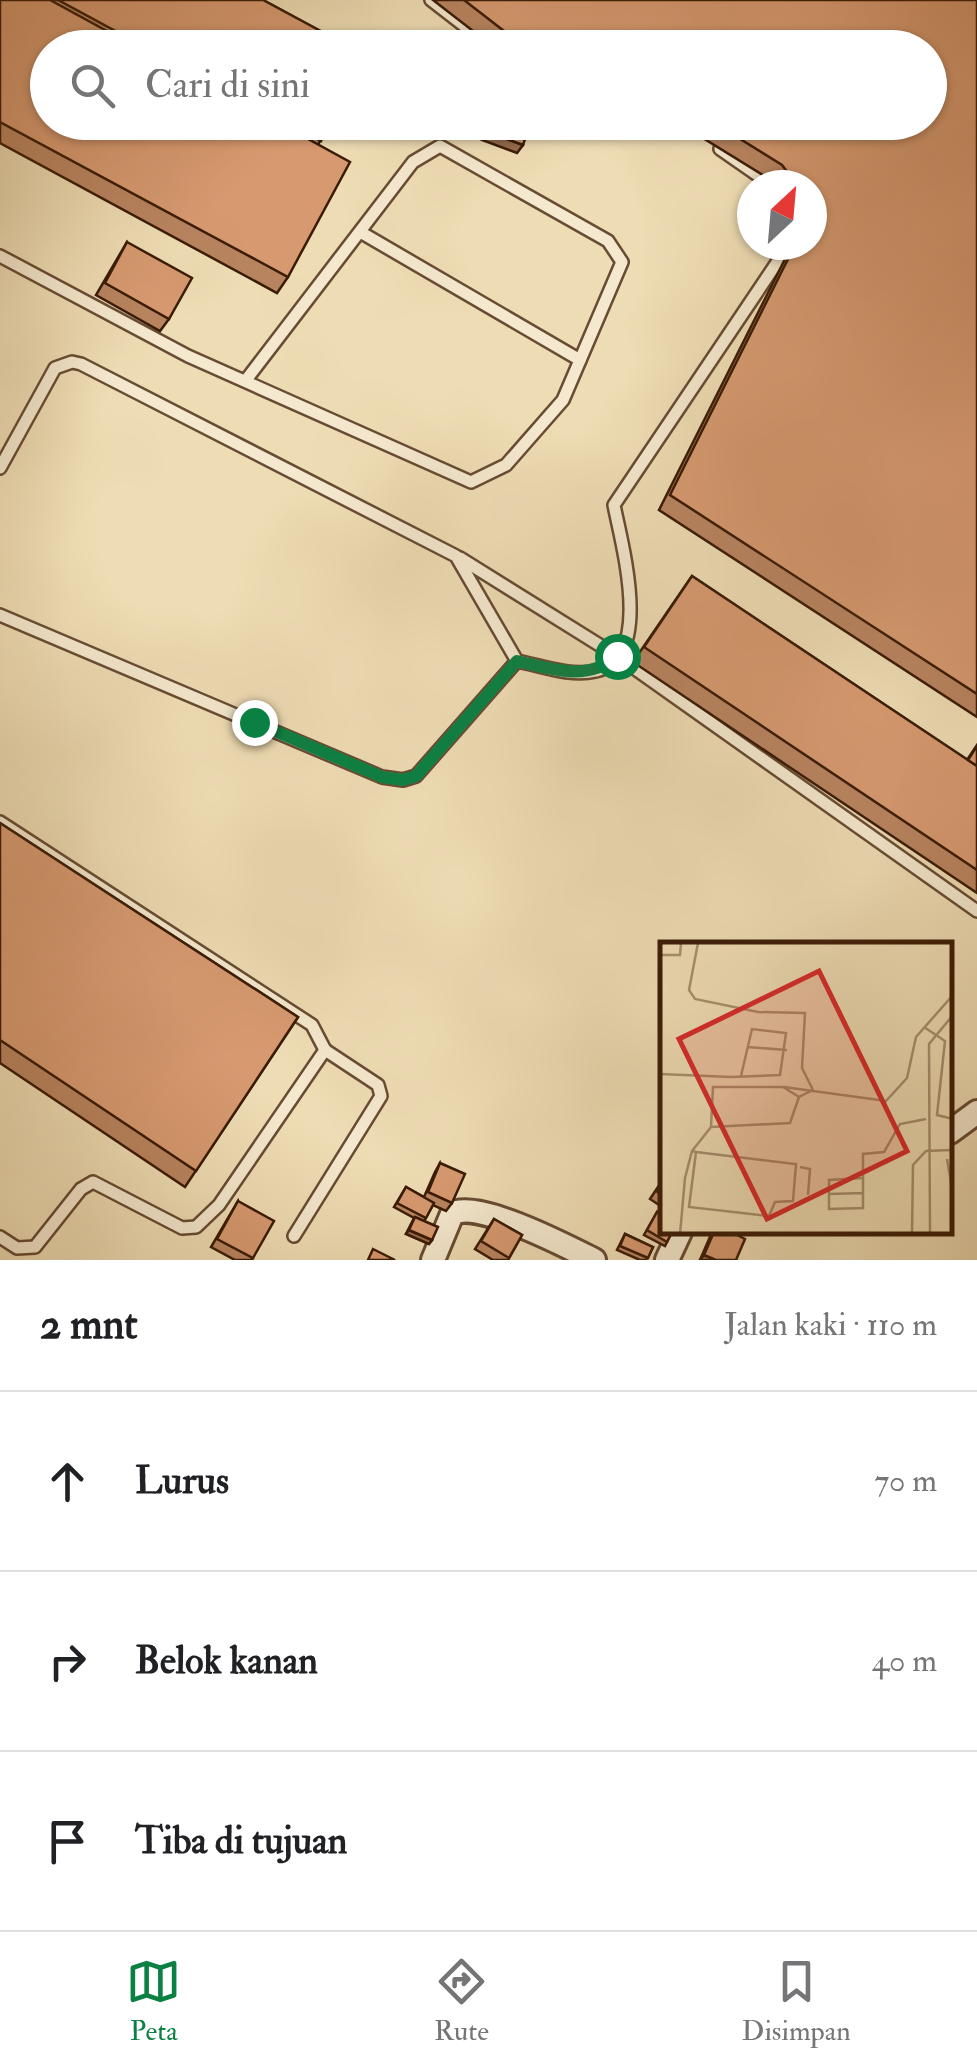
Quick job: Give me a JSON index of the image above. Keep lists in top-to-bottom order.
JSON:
{
  "north": "top right",
  "page": {
    "search": "Cari di sini",
    "heading": ["2 mnt", "Jalan kaki · 110 m"],
    "list": [
      ["Lurus", "70 m"],
      ["Belok kanan", "40 m"],
      "Tiba di tujuan"
    ],
    "nav": ["Peta", "Rute", "Disimpan"]
  }
}
